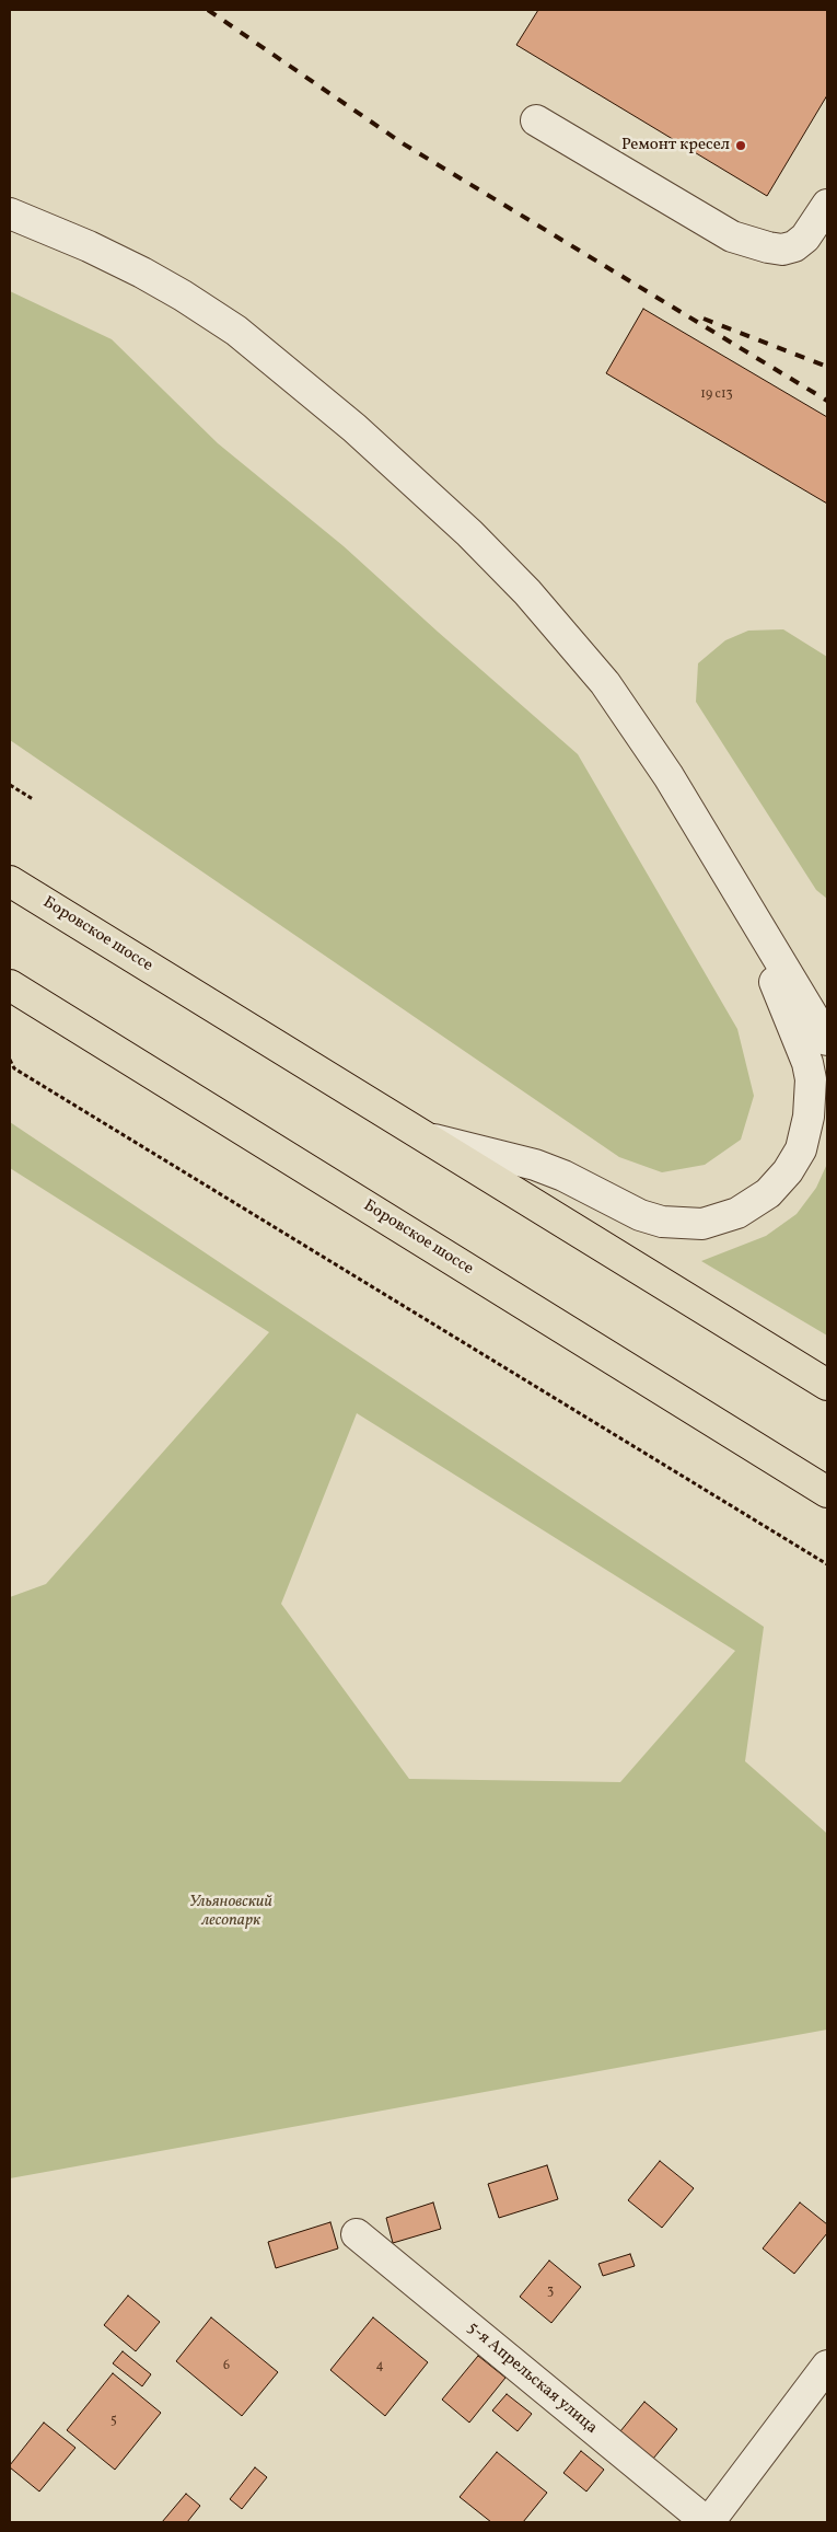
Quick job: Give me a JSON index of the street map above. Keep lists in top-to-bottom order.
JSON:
{
  "streets": {
    "main road": ["Боровское шоссе"],
    "street": ["5-я Апрельская улица"]
  },
  "parks": ["Ульяновский лесопарк"],
  "places": ["Ремонт кресел"],
  "house_numbers": [
    "19 с13",
    "3",
    "6",
    "4",
    "5"
  ]
}
